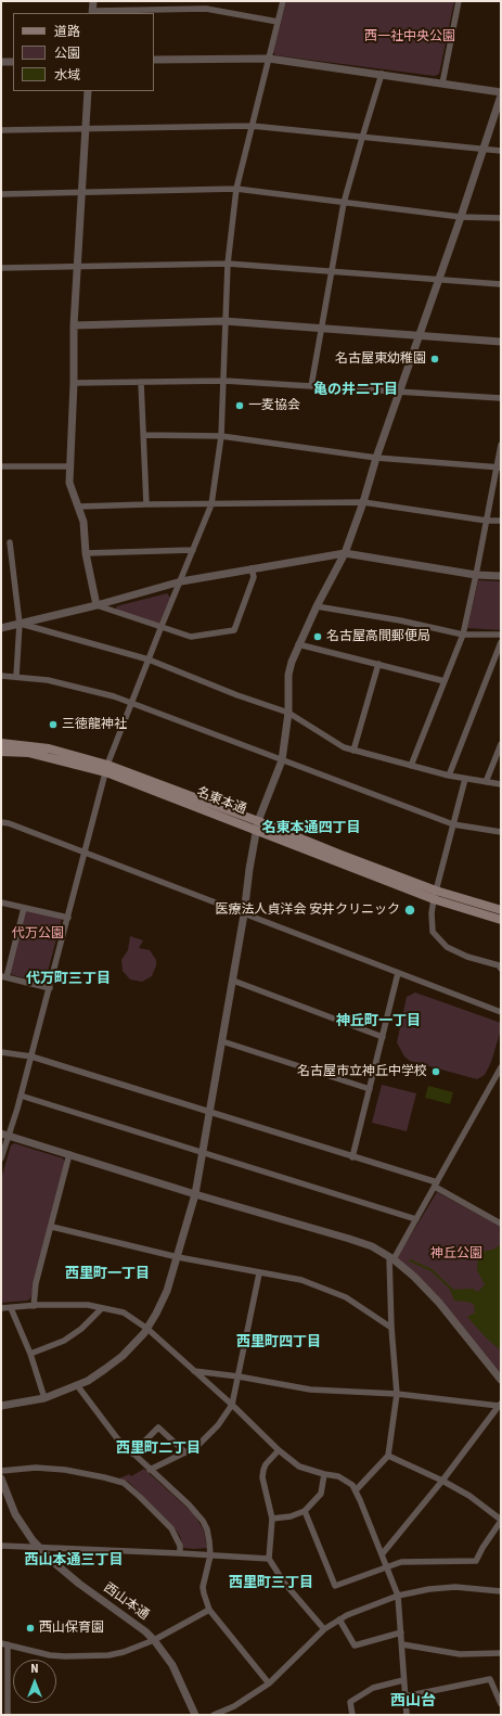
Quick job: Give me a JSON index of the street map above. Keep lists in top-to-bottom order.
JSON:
{
  "streets": {
    "main road": ["名東本通"],
    "street": ["西山本通"]
  },
  "districts": [
    "亀の井二丁目",
    "名東本通四丁目",
    "代万町三丁目",
    "神丘町一丁目",
    "西里町一丁目",
    "西里町四丁目",
    "西里町二丁目",
    "西山本通三丁目",
    "西里町三丁目",
    "西山台"
  ],
  "parks": ["西一社中央公園", "代万公園", "神丘公園"],
  "places": [
    "名古屋東幼稚園",
    "一麦協会",
    "名古屋高間郵便局",
    "三徳龍神社",
    "医療法人貞洋会 安井クリニック",
    "名古屋市立神丘中学校",
    "西山保育園"
  ],
  "legend": ["道路", "公園", "水域"],
  "north": "top"
}
